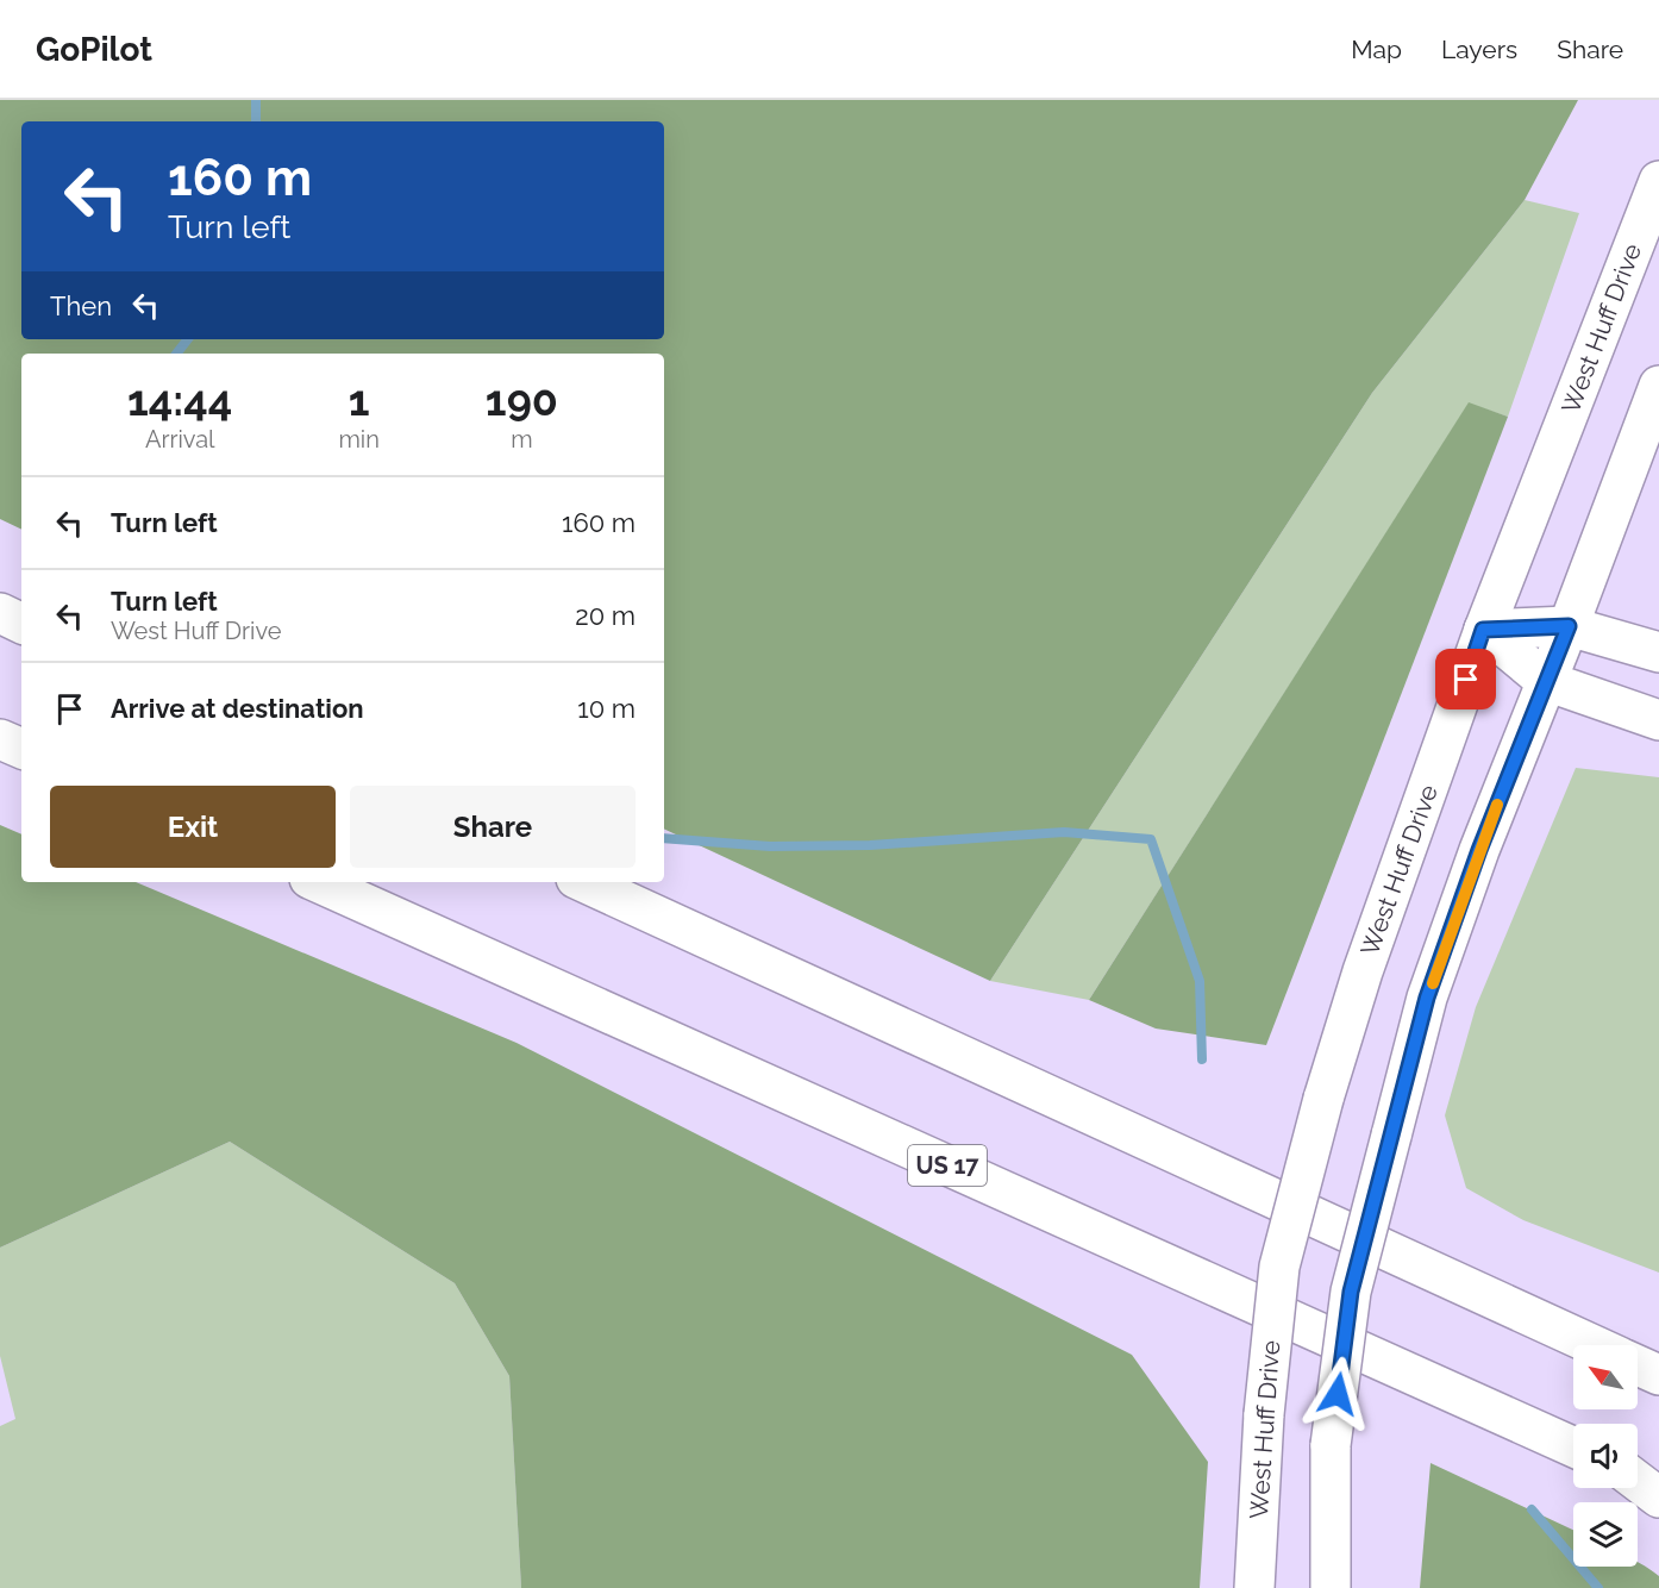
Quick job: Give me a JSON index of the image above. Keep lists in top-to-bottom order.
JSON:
{
  "streets": {
    "main road": ["West Huff Drive", "US 17"]
  },
  "north": "top left",
  "page": {
    "header": "GoPilot",
    "nav": ["Map", "Layers", "Share"],
    "turn": ["160 m", "Turn left"],
    "then": "Then",
    "eta": [
      "14:44",
      "Arrival",
      "1",
      "min",
      "190",
      "m"
    ],
    "list": [
      {
        "name": "Turn left",
        "value": "160 m"
      },
      {
        "name": "Turn left",
        "note": "West Huff Drive",
        "value": "20 m"
      },
      {
        "name": "Arrive at destination",
        "value": "10 m"
      }
    ],
    "buttons": ["Exit", "Share"]
  }
}
